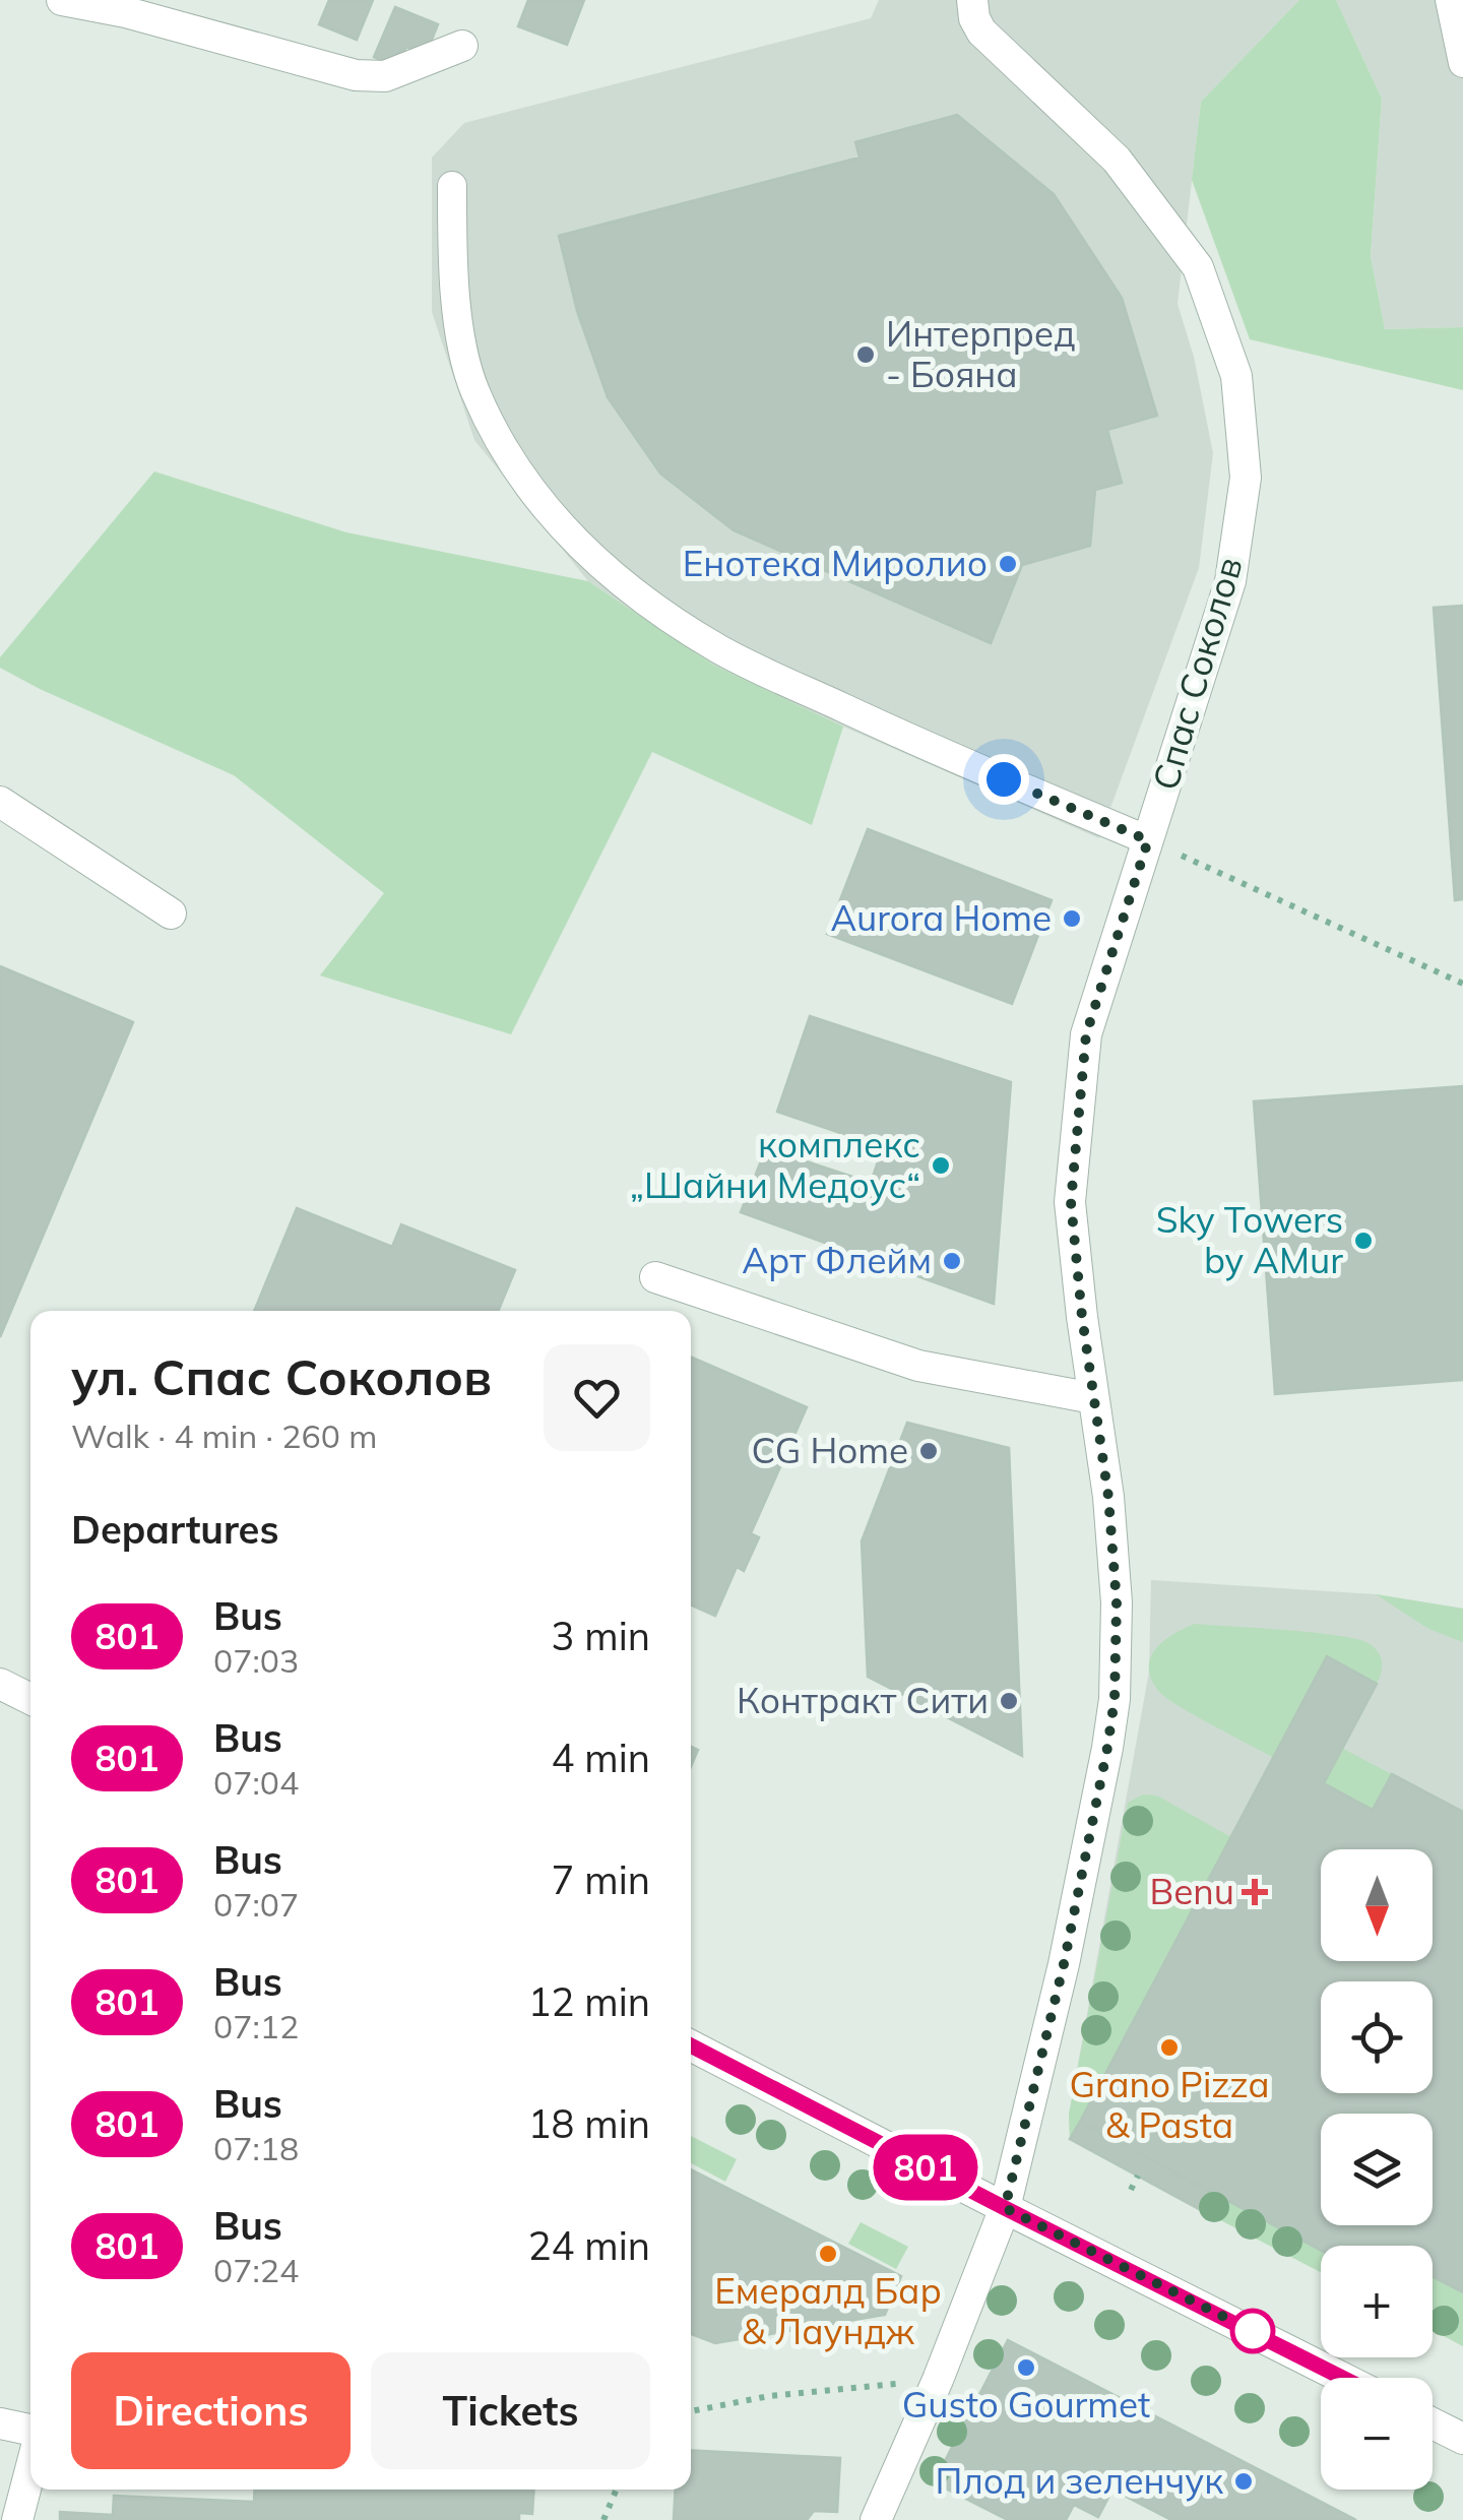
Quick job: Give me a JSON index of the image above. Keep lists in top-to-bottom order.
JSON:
{
  "streets": {
    "street": ["Спас Соколов"]
  },
  "places": {
    "other": [
      "Интерпред - Бояна",
      "Енотека Миролио",
      "Aurora Home",
      "комплекс „Шайни Медоус“",
      "Sky Towers by AMur",
      "Арт Флейм",
      "CG Home",
      "Контракт Сити",
      "Grano Pizza & Pasta",
      "Емералд Бар & Лаундж",
      "Gusto Gourmet",
      "Плод и зеленчук"
    ],
    "health": ["Benu"]
  },
  "lines": ["bus line 801"],
  "north": "bottom",
  "page": {
    "on_map": "801",
    "heading": [
      ["ул. Спас Соколов", "Walk · 4 min · 260 m"],
      "Departures"
    ],
    "list": [
      {
        "mark": "801",
        "name": "Bus",
        "note": "07:03",
        "value": "3 min"
      },
      {
        "mark": "801",
        "name": "Bus",
        "note": "07:04",
        "value": "4 min"
      },
      {
        "mark": "801",
        "name": "Bus",
        "note": "07:07",
        "value": "7 min"
      },
      {
        "mark": "801",
        "name": "Bus",
        "note": "07:12",
        "value": "12 min"
      },
      {
        "mark": "801",
        "name": "Bus",
        "note": "07:18",
        "value": "18 min"
      },
      {
        "mark": "801",
        "name": "Bus",
        "note": "07:24",
        "value": "24 min"
      }
    ],
    "map_buttons": ["+", "−"],
    "buttons": ["Directions", "Tickets"]
  }
}
